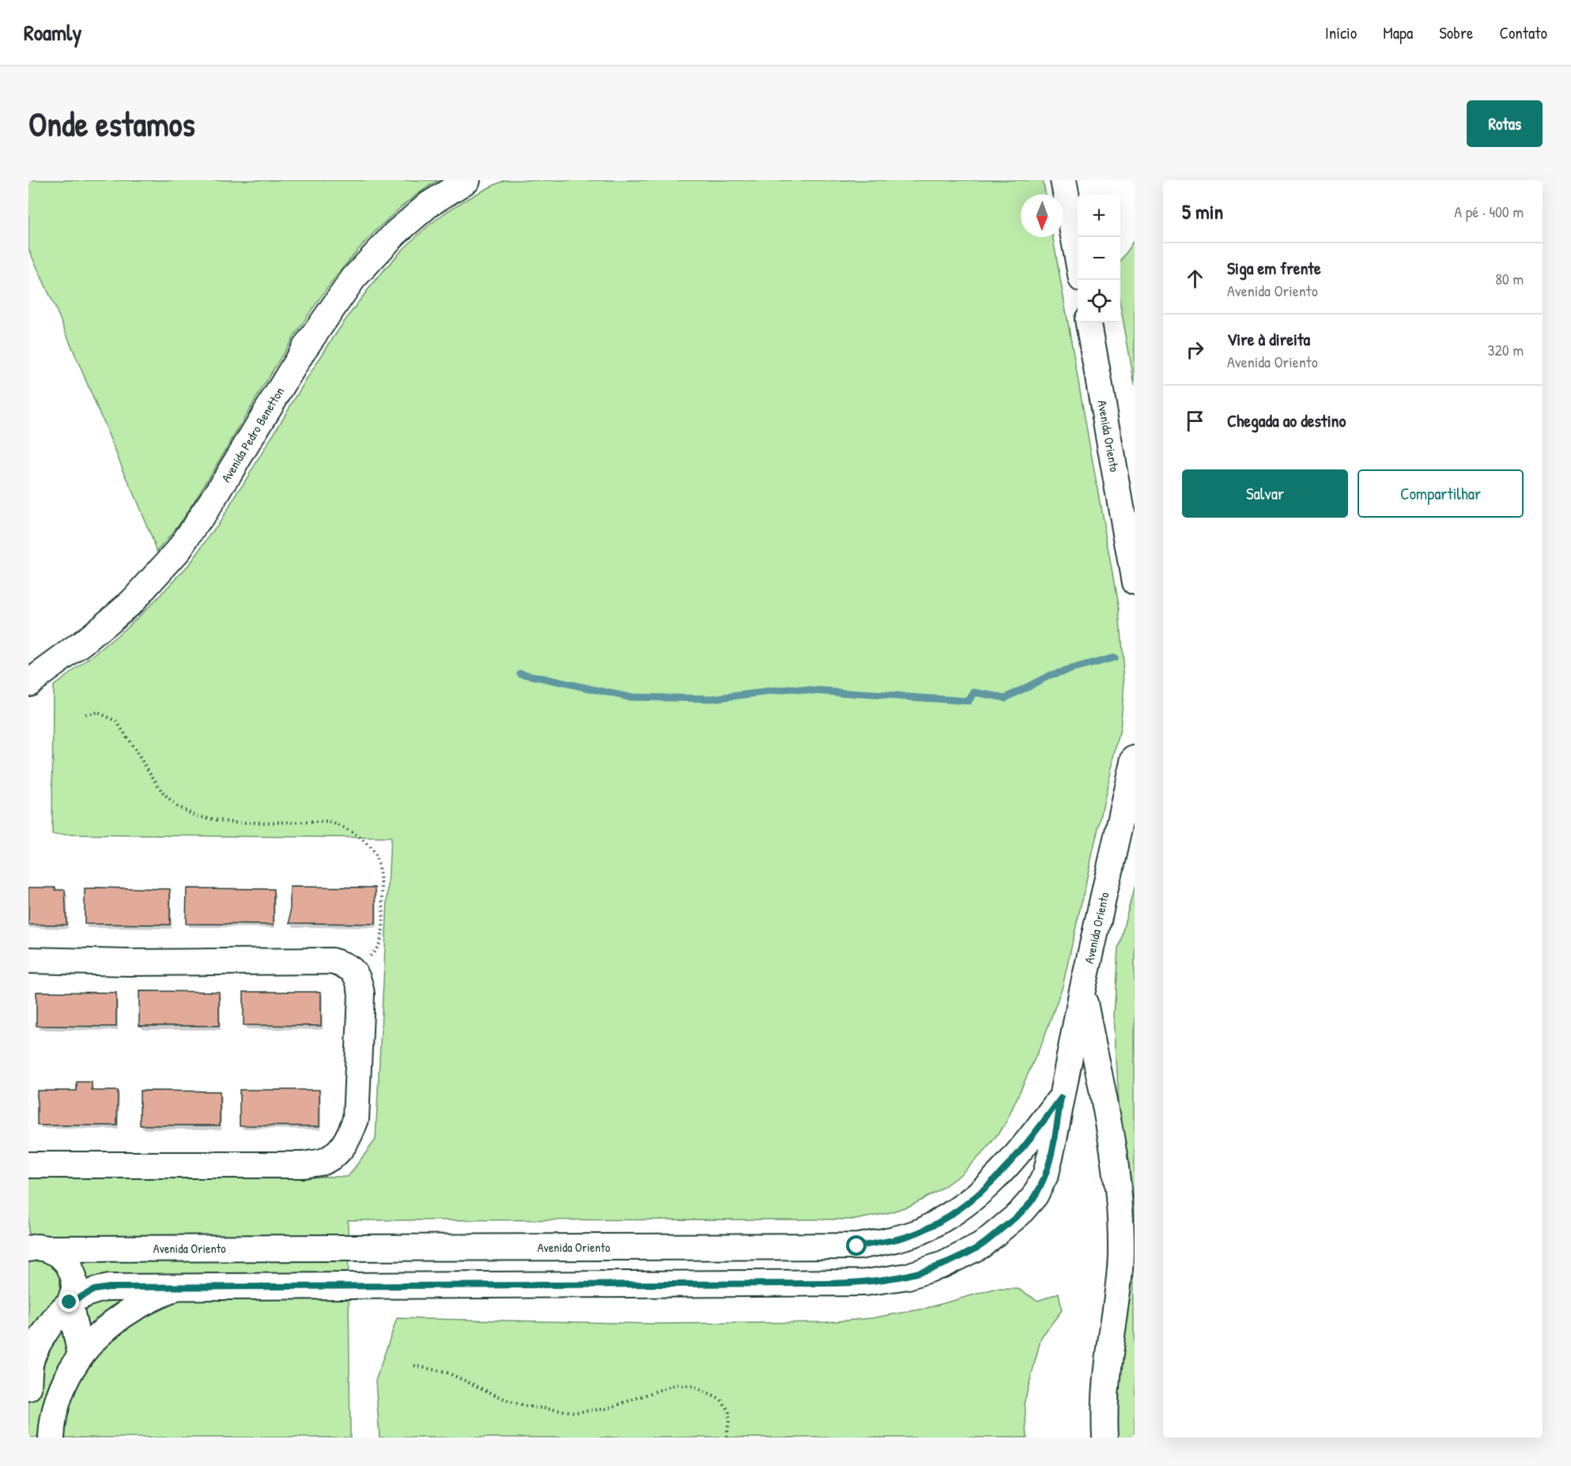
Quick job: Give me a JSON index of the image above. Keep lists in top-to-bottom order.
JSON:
{
  "streets": {
    "street": ["Avenida Pedro Benetton", "Avenida Oriento"]
  },
  "north": "bottom",
  "page": {
    "header": "Roamly",
    "nav": [
      "Início",
      "Mapa",
      "Sobre",
      "Contato"
    ],
    "buttons": [
      "Rotas",
      ["Salvar", "Compartilhar"]
    ],
    "title": "Onde estamos",
    "heading": ["5 min", "A pé · 400 m"],
    "map_buttons": ["+", "−"],
    "list": [
      ["Siga em frente", "Avenida Oriento", "80 m"],
      ["Vire à direita", "Avenida Oriento", "320 m"],
      "Chegada ao destino"
    ]
  }
}
